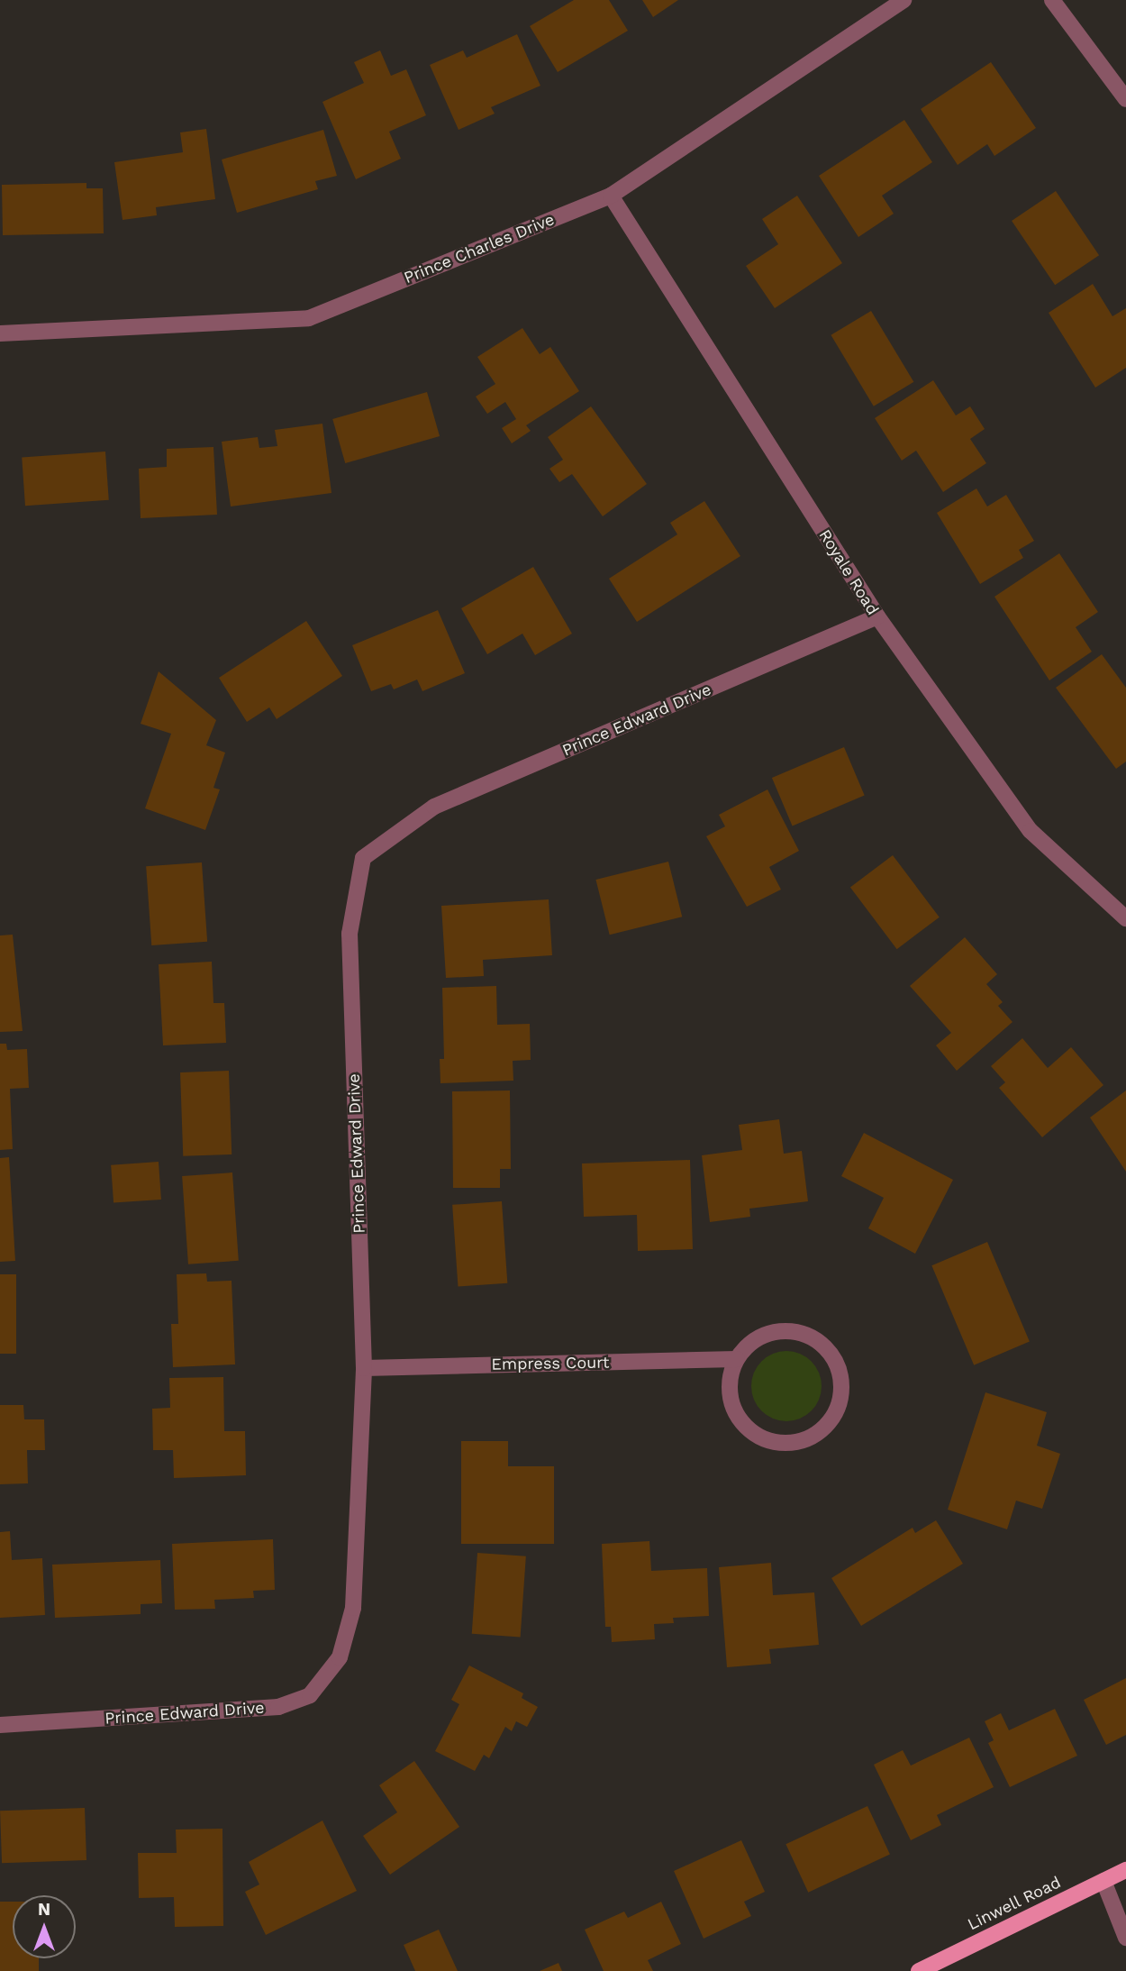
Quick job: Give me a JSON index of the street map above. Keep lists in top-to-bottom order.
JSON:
{
  "streets": {
    "main road": ["Linwell Road"],
    "street": [
      "Prince Charles Drive",
      "Royale Road",
      "Prince Edward Drive",
      "Empress Court"
    ]
  },
  "crossings": [
    ["Prince Charles Drive", "Royale Road"],
    ["Royale Road", "Prince Edward Drive"],
    ["Prince Edward Drive", "Empress Court"]
  ],
  "north": "top"
}
